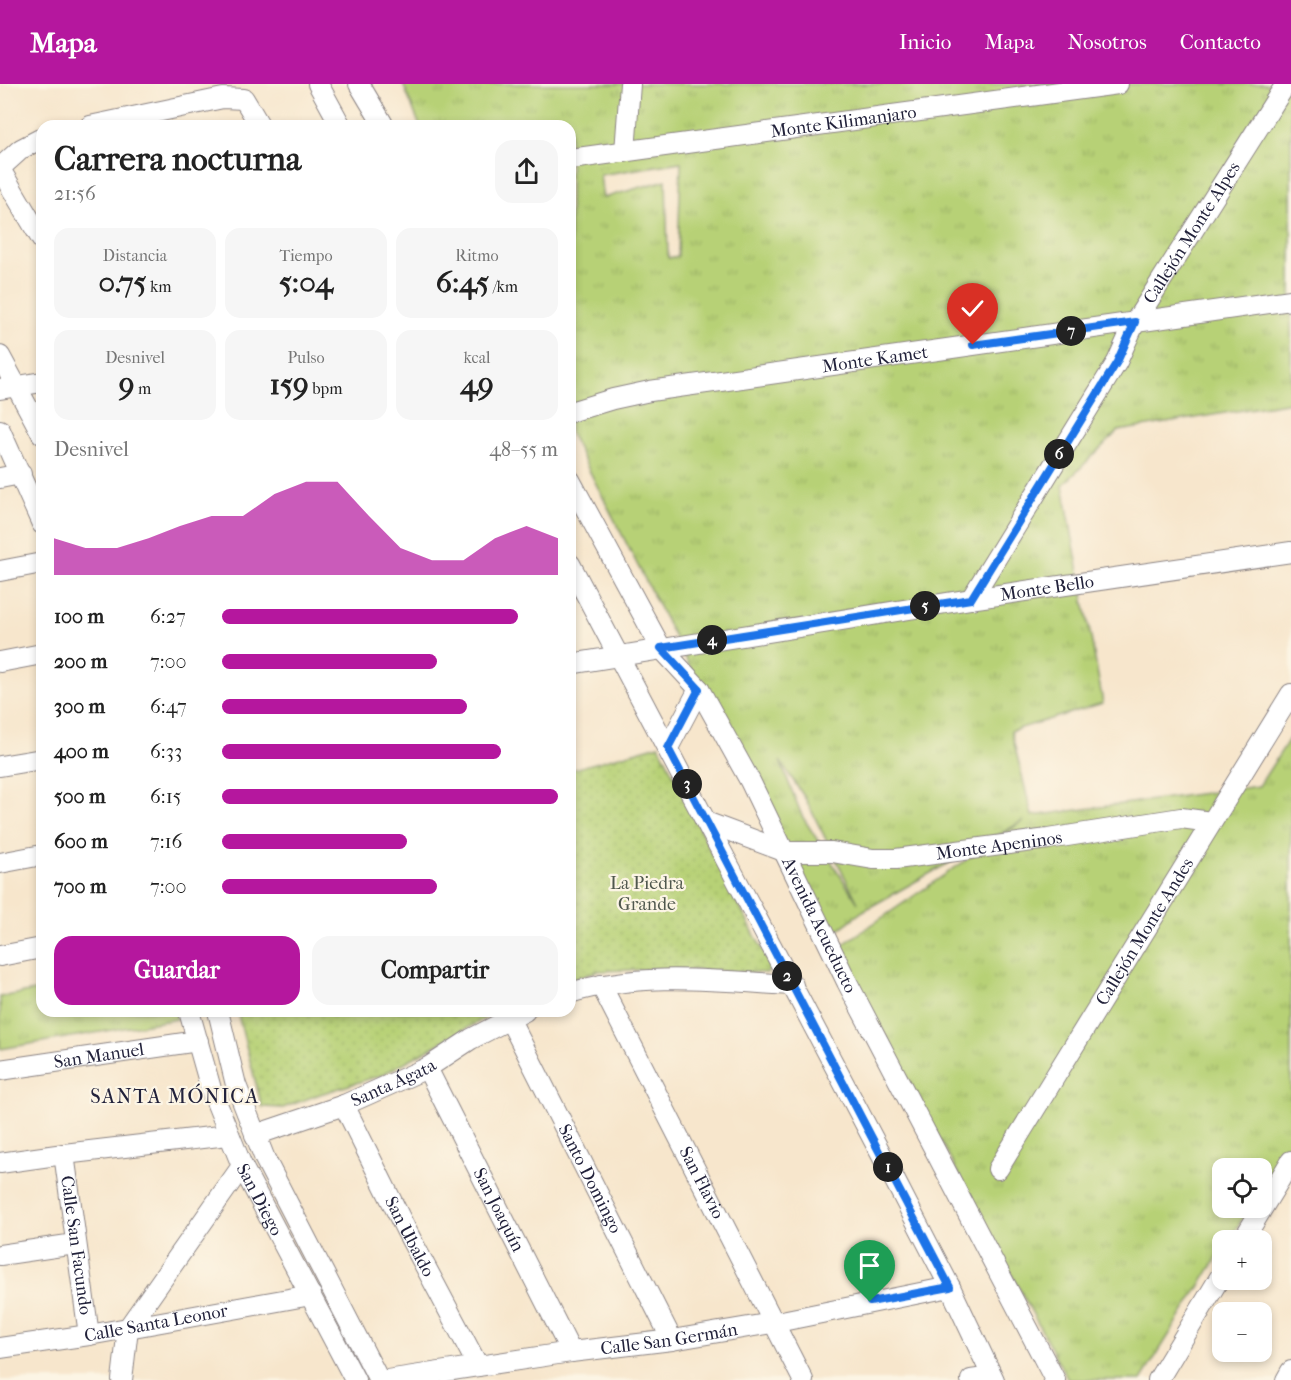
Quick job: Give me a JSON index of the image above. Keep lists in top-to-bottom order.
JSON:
{
  "streets": {
    "street": [
      "Monte Kilimanjaro",
      "Callejón Monte Alpes",
      "Monte Kamet",
      "Monte Bello",
      "Monte Apeninos",
      "Avenida Acueducto",
      "Callejón Monte Andes",
      "San Manuel",
      "Santa Ágata",
      "Santo Domingo",
      "San Flavio",
      "San Diego",
      "San Joaquín",
      "San Ubaldo",
      "Calle San Facundo",
      "Calle Santa Leonor",
      "Calle San Germán"
    ]
  },
  "crossings": [
    ["Callejón Monte Alpes", "Monte Kamet"],
    ["Callejón Monte Alpes", "Monte Bello"],
    ["Monte Bello", "Avenida Acueducto"],
    ["Monte Apeninos", "Avenida Acueducto"],
    ["Monte Apeninos", "Callejón Monte Andes"],
    ["San Manuel", "San Diego"],
    ["Santa Ágata", "San Diego"],
    ["Santa Ágata", "San Joaquín"],
    ["Santa Ágata", "San Ubaldo"],
    ["Santo Domingo", "Calle San Germán"],
    ["San Flavio", "Calle San Germán"],
    ["San Diego", "Calle Santa Leonor"],
    ["San Joaquín", "Calle San Germán"],
    ["San Ubaldo", "Calle San Germán"],
    ["Calle San Facundo", "Calle Santa Leonor"]
  ],
  "districts": ["SANTA MÓNICA"],
  "parks": ["La Piedra Grande"],
  "page": {
    "header": "Mapa",
    "nav": [
      "Inicio",
      "Mapa",
      "Nosotros",
      "Contacto"
    ],
    "heading": ["Carrera nocturna", "21:56"],
    "stats": [
      ["Distancia", "0.75 km"],
      ["Tiempo", "5:04"],
      ["Ritmo", "6:45 /km"],
      ["Desnivel", "9 m"],
      ["Pulso", "159 bpm"],
      ["kcal", "49"]
    ],
    "pins": [
      "7",
      "6",
      "5",
      "4",
      "3",
      "2",
      "1"
    ],
    "chart": ["Desnivel", "48–55 m"],
    "list": [
      {
        "name": "100 m",
        "note": "6:27"
      },
      {
        "name": "200 m",
        "note": "7:00"
      },
      {
        "name": "300 m",
        "note": "6:47"
      },
      {
        "name": "400 m",
        "note": "6:33"
      },
      {
        "name": "500 m",
        "note": "6:15"
      },
      {
        "name": "600 m",
        "note": "7:16"
      },
      {
        "name": "700 m",
        "note": "7:00"
      }
    ],
    "buttons": ["Guardar", "Compartir"],
    "map_buttons": ["+", "−"]
  }
}
